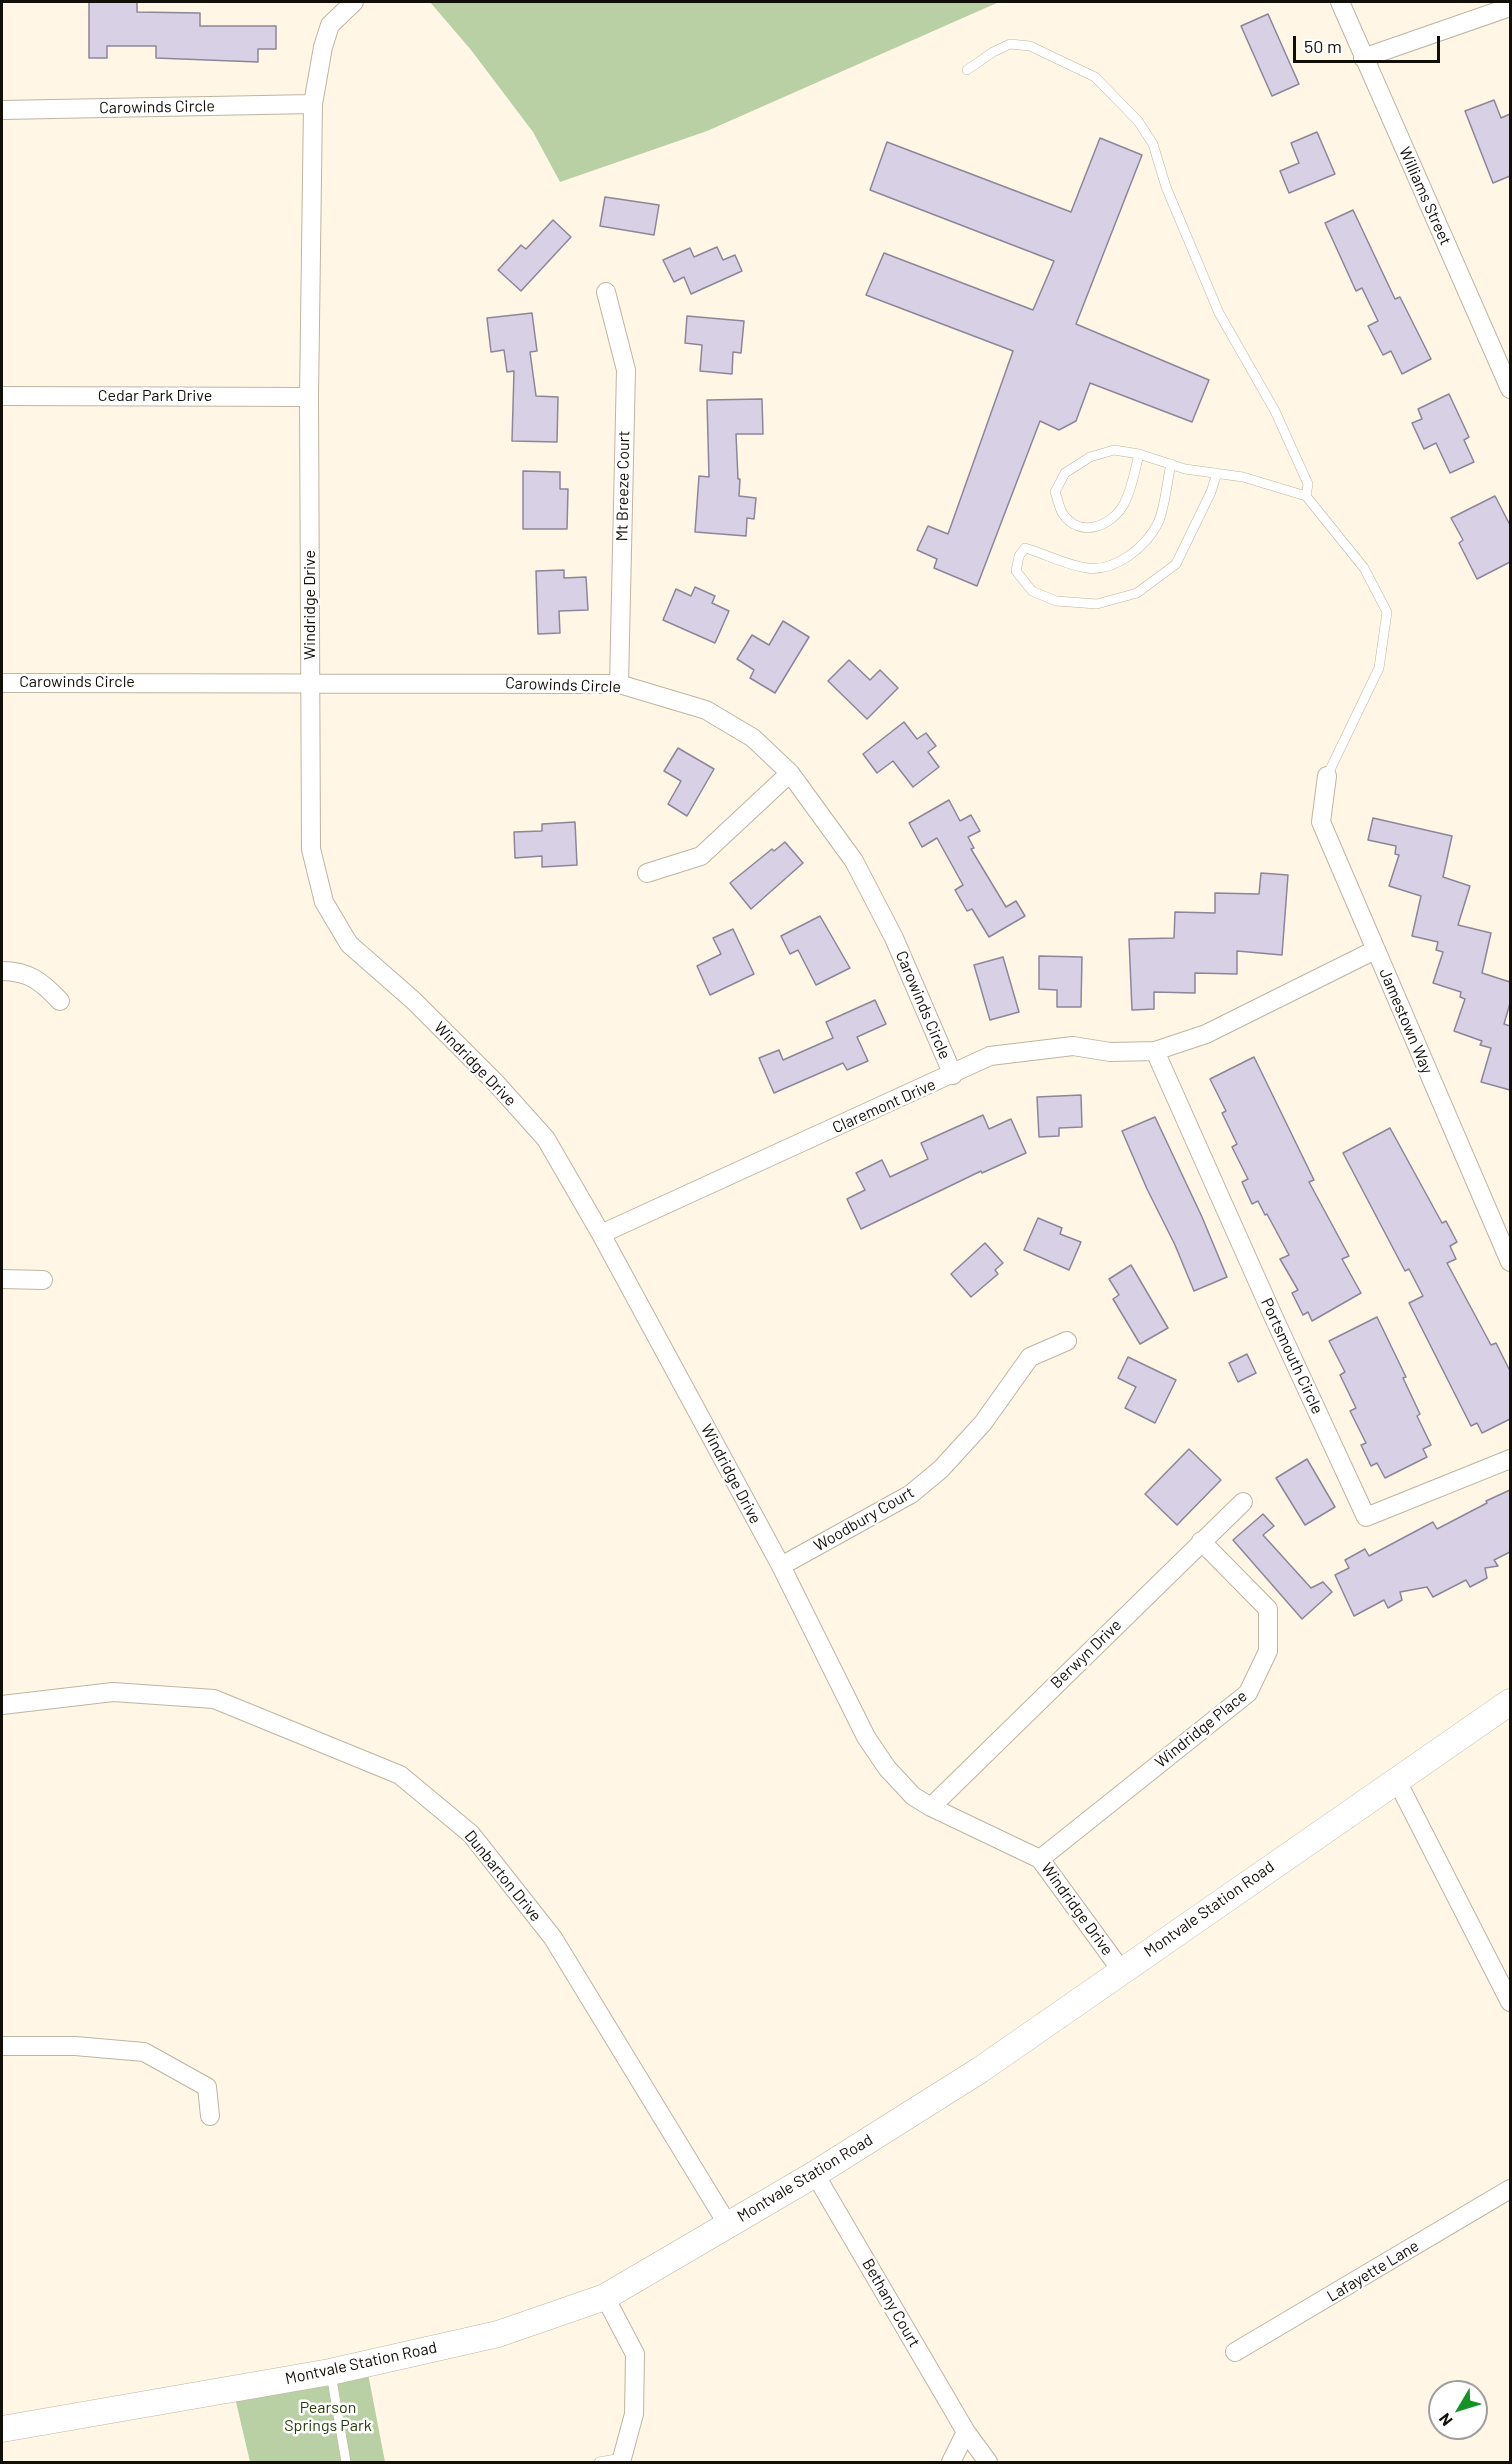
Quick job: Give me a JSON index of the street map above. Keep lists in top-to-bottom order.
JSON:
{
  "streets": {
    "street": [
      "Carowinds Circle",
      "Williams Street",
      "Cedar Park Drive",
      "Mt Breeze Court",
      "Windridge Drive",
      "Jamestown Way",
      "Claremont Drive",
      "Portsmouth Circle",
      "Woodbury Court",
      "Berwyn Drive",
      "Windridge Place",
      "Dunbarton Drive",
      "Montvale Station Road",
      "Lafayette Lane",
      "Bethany Court"
    ]
  },
  "crossings": [
    ["Carowinds Circle", "Mt Breeze Court"],
    ["Carowinds Circle", "Windridge Drive"],
    ["Carowinds Circle", "Claremont Drive"],
    ["Cedar Park Drive", "Windridge Drive"],
    ["Windridge Drive", "Claremont Drive"],
    ["Windridge Drive", "Woodbury Court"],
    ["Windridge Drive", "Berwyn Drive"],
    ["Windridge Drive", "Windridge Place"],
    ["Windridge Drive", "Montvale Station Road"],
    ["Jamestown Way", "Claremont Drive"],
    ["Claremont Drive", "Portsmouth Circle"],
    ["Berwyn Drive", "Windridge Place"],
    ["Dunbarton Drive", "Montvale Station Road"],
    ["Montvale Station Road", "Bethany Court"]
  ],
  "parks": ["Pearson Springs Park"],
  "scale_bar": "50 m",
  "north": "bottom left"
}
